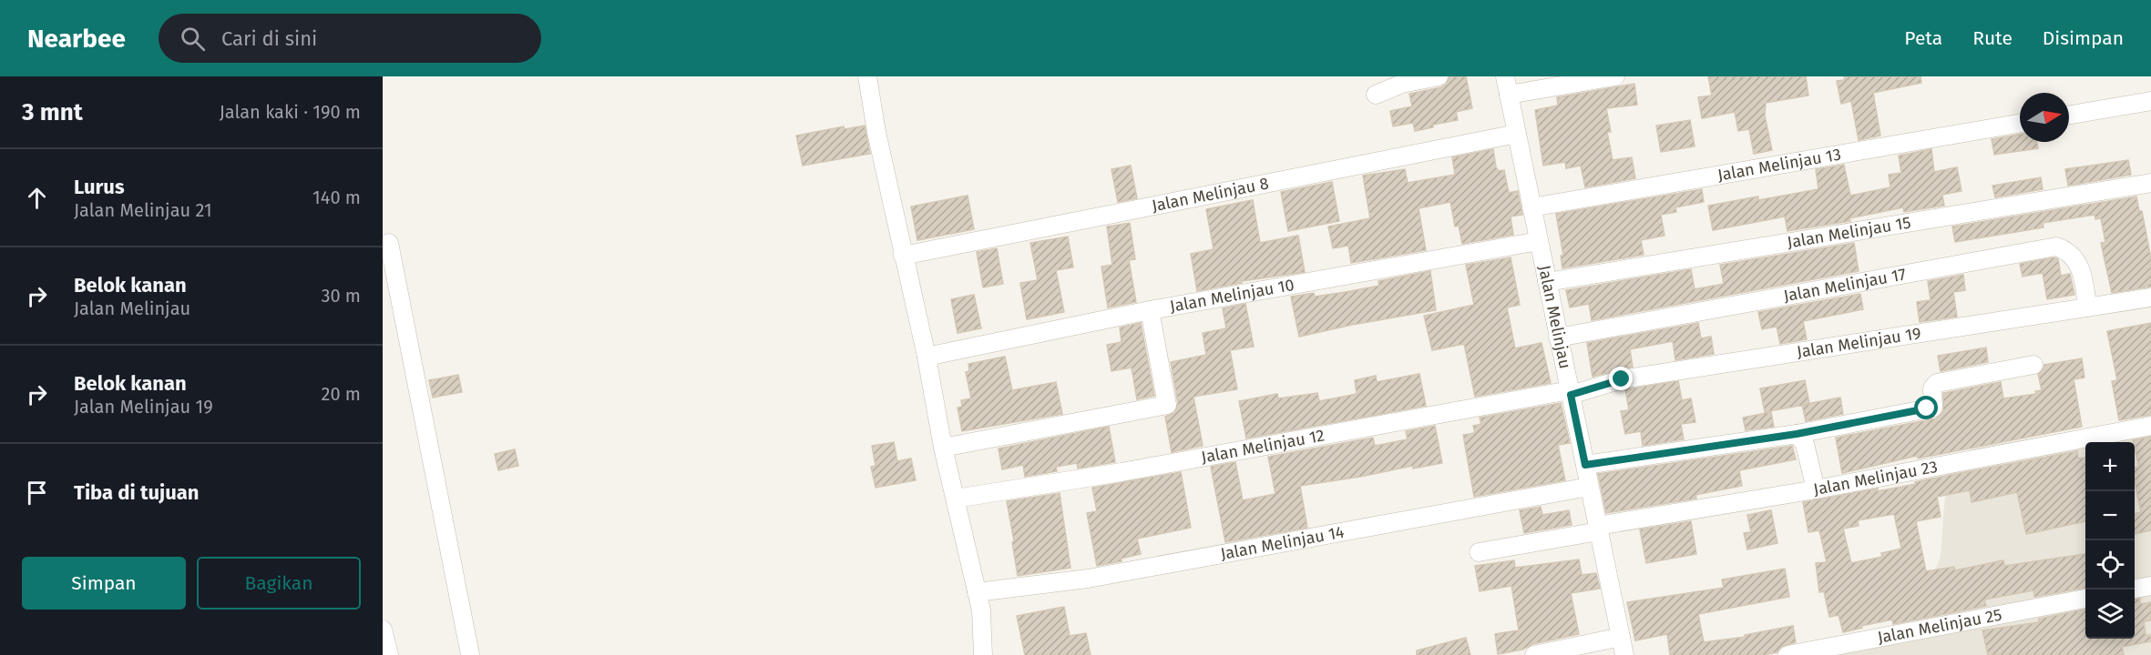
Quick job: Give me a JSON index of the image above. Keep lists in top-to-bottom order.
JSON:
{
  "streets": {
    "street": [
      "Jalan Melinjau 13",
      "Jalan Melinjau 8",
      "Jalan Melinjau 15",
      "Jalan Melinjau 17",
      "Jalan Melinjau 10",
      "Jalan Melinjau",
      "Jalan Melinjau 19",
      "Jalan Melinjau 12",
      "Jalan Melinjau 23",
      "Jalan Melinjau 14",
      "Jalan Melinjau 25"
    ]
  },
  "crossings": [
    ["Jalan Melinjau 13", "Jalan Melinjau"],
    ["Jalan Melinjau 8", "Jalan Melinjau"],
    ["Jalan Melinjau 15", "Jalan Melinjau"],
    ["Jalan Melinjau 17", "Jalan Melinjau"],
    ["Jalan Melinjau 17", "Jalan Melinjau 19"],
    ["Jalan Melinjau 10", "Jalan Melinjau"],
    ["Jalan Melinjau", "Jalan Melinjau 19"],
    ["Jalan Melinjau", "Jalan Melinjau 12"],
    ["Jalan Melinjau", "Jalan Melinjau 23"],
    ["Jalan Melinjau", "Jalan Melinjau 14"],
    ["Jalan Melinjau 19", "Jalan Melinjau 12"]
  ],
  "north": "right",
  "page": {
    "header": "Nearbee",
    "search": "Cari di sini",
    "nav": ["Peta", "Rute", "Disimpan"],
    "heading": ["3 mnt", "Jalan kaki · 190 m"],
    "list": [
      ["Lurus", "Jalan Melinjau 21", "140 m"],
      ["Belok kanan", "Jalan Melinjau", "30 m"],
      ["Belok kanan", "Jalan Melinjau 19", "20 m"],
      "Tiba di tujuan"
    ],
    "map_buttons": ["+", "−"],
    "buttons": ["Simpan", "Bagikan"]
  }
}
